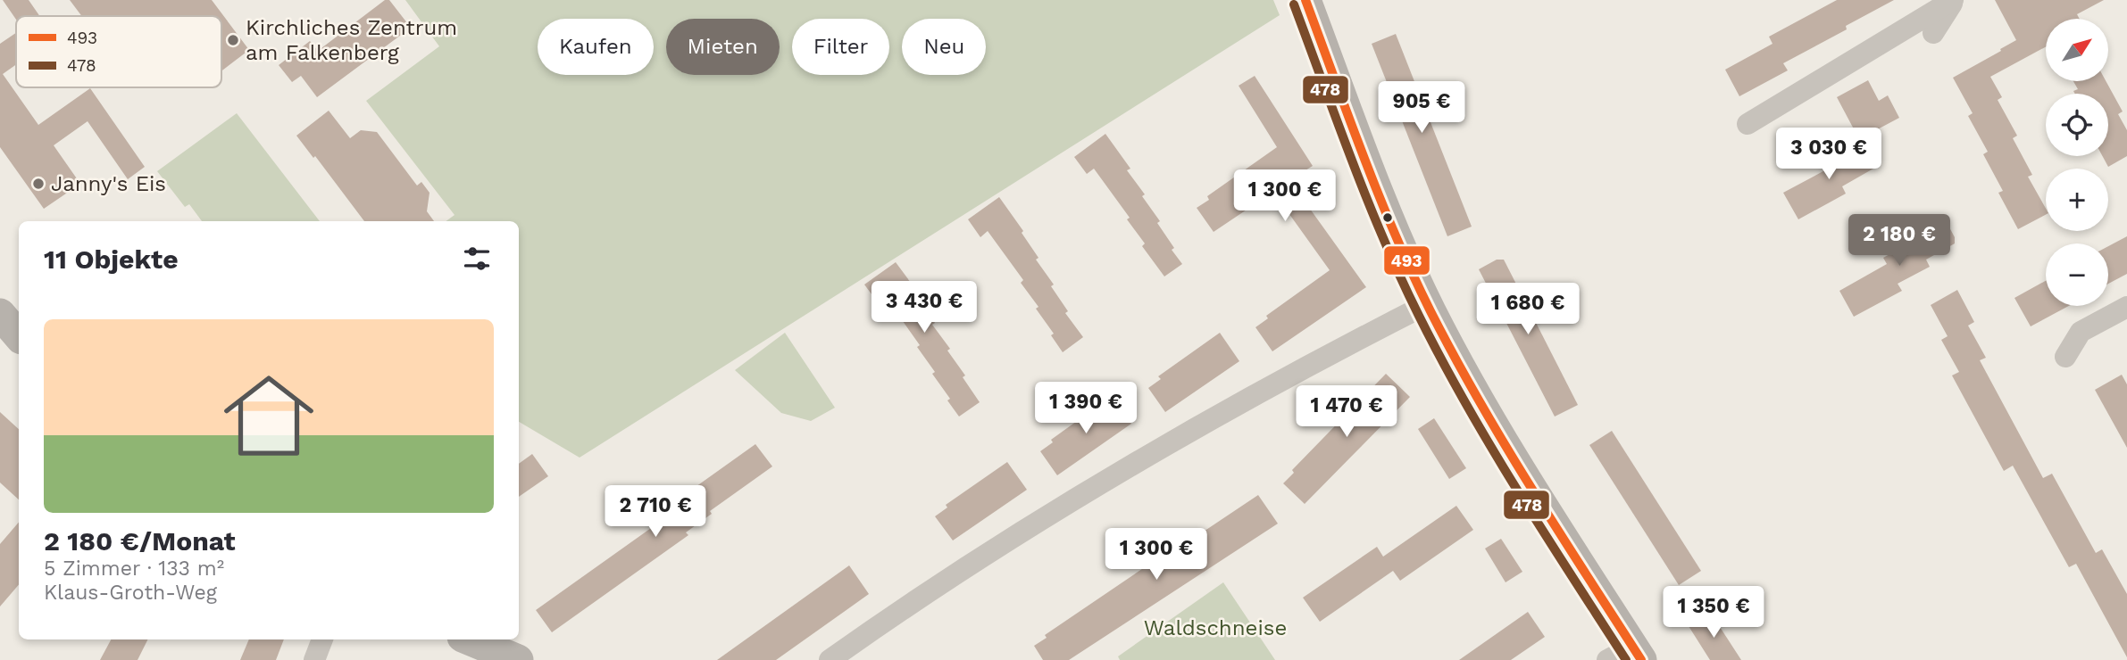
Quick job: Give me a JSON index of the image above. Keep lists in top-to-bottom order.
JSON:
{
  "parks": ["Waldschneise"],
  "places": ["Kirchliches Zentrum am Falkenberg", "Janny's Eis"],
  "lines": ["transit line 493", "transit line 478"],
  "legend": ["493", "478"],
  "north": "top right",
  "page": {
    "map_buttons": ["+", "−"],
    "chip": [
      "Kaufen",
      "Mieten",
      "Filter",
      "Neu"
    ],
    "price": [
      "905 €",
      "3 030 €",
      "1 300 €",
      "2 180 €",
      "3 430 €",
      "1 680 €",
      "1 390 €",
      "1 470 €",
      "2 710 €",
      "1 300 €",
      "1 350 €"
    ],
    "heading": "11 Objekte",
    "list": [
      {
        "name": "2 180 €/Monat",
        "note": "5 Zimmer · 133 m² · Klaus-Groth-Weg"
      }
    ]
  }
}
